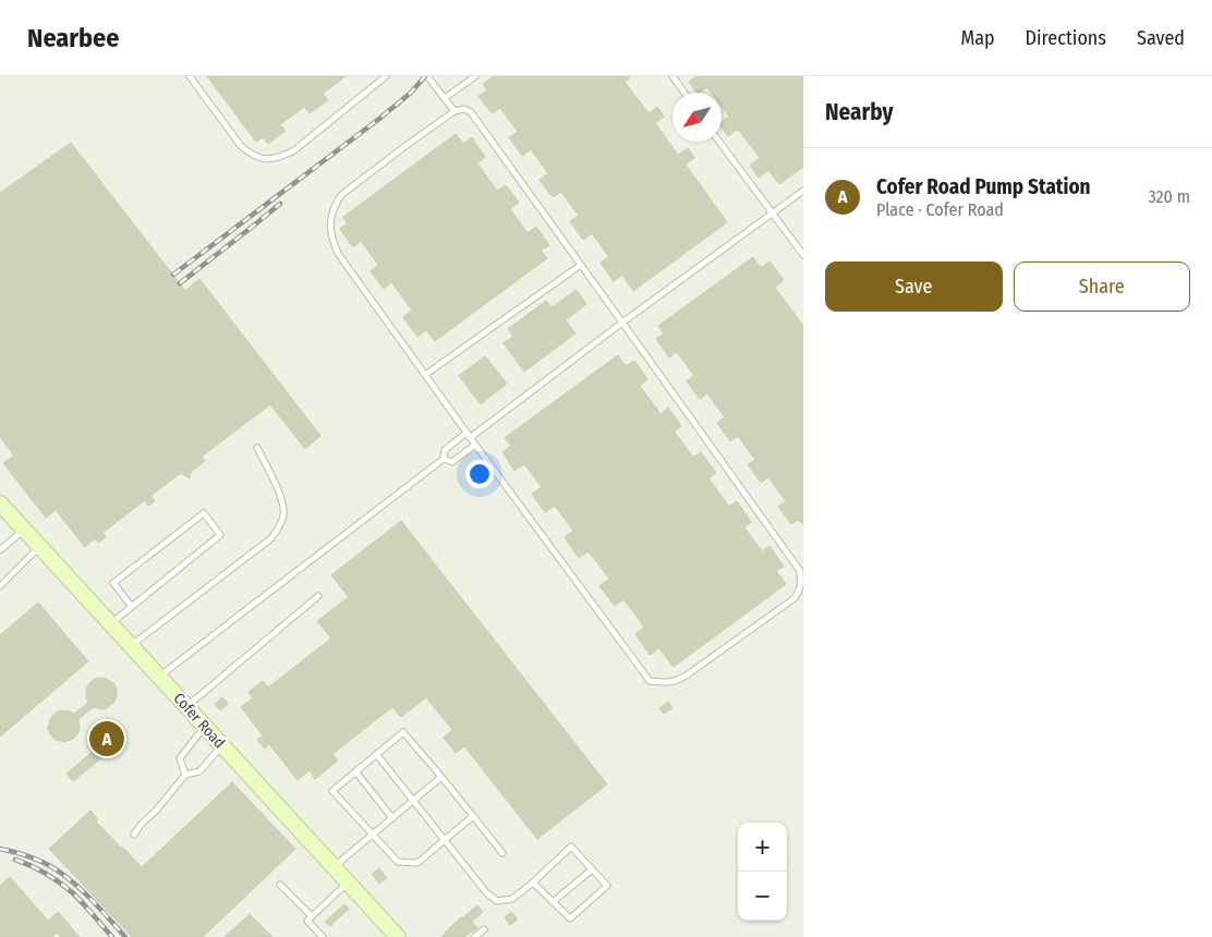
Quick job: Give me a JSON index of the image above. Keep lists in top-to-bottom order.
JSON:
{
  "streets": {
    "street": ["Cofer Road"]
  },
  "north": "bottom left",
  "page": {
    "header": "Nearbee",
    "nav": ["Map", "Directions", "Saved"],
    "heading": "Nearby",
    "list": [
      {
        "mark": "A",
        "name": "Cofer Road Pump Station",
        "note": "Place · Cofer Road",
        "value": "320 m"
      }
    ],
    "buttons": ["Save", "Share"],
    "pins": "A",
    "map_buttons": ["+", "−"]
  }
}
